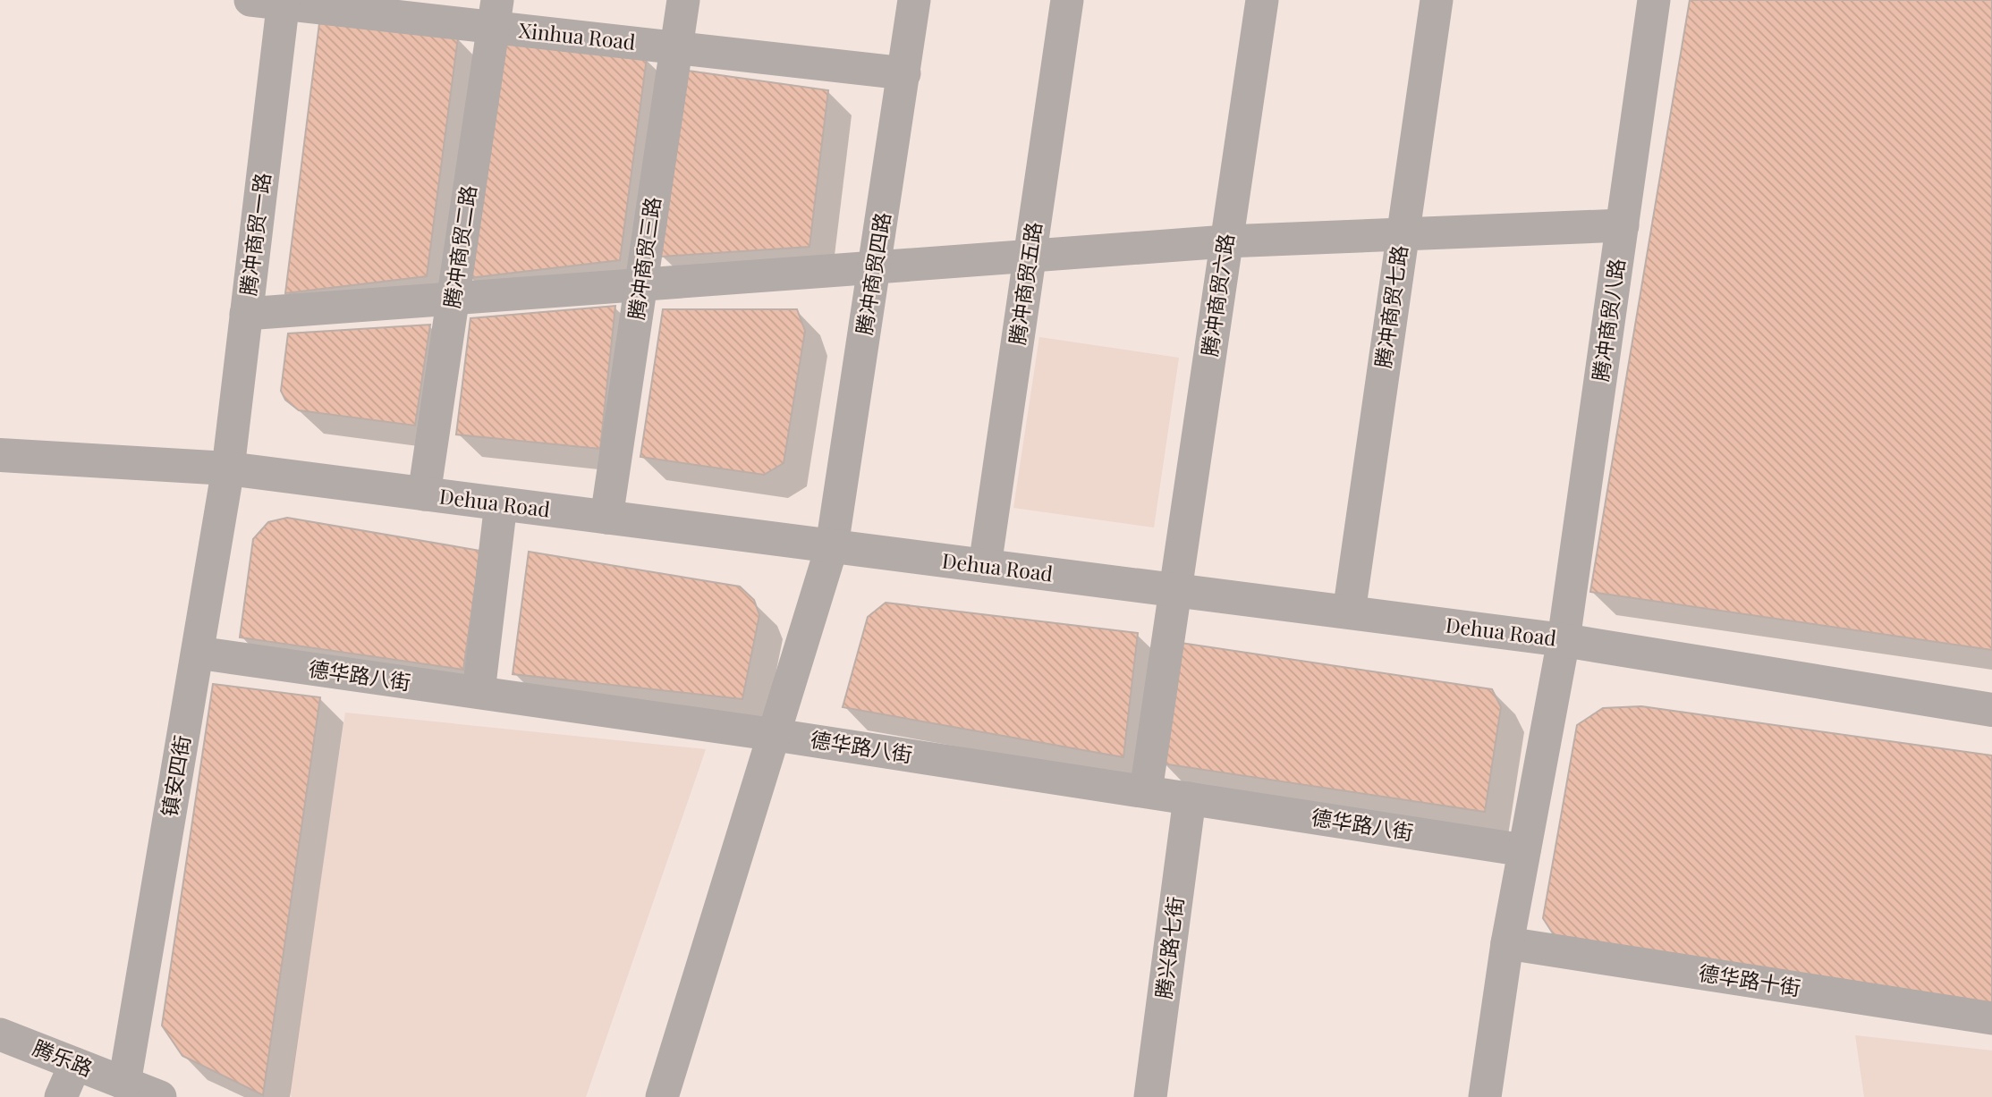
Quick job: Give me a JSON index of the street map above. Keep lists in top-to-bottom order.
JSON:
{
  "streets": {
    "street": [
      "Xinhua Road",
      "腾冲商贸一路",
      "腾冲商贸二路",
      "腾冲商贸三路",
      "腾冲商贸四路",
      "腾冲商贸五路",
      "腾冲商贸六路",
      "腾冲商贸七路",
      "腾冲商贸八路",
      "Dehua Road",
      "德华路八街",
      "镇安四街",
      "腾兴路七街",
      "德华路十街",
      "腾乐路"
    ]
  },
  "crossings": [
    ["Xinhua Road", "腾冲商贸一路"],
    ["Xinhua Road", "腾冲商贸二路"],
    ["Xinhua Road", "腾冲商贸三路"],
    ["Xinhua Road", "腾冲商贸四路"],
    ["腾冲商贸一路", "Dehua Road"],
    ["腾冲商贸一路", "镇安四街"],
    ["腾冲商贸二路", "Dehua Road"],
    ["腾冲商贸三路", "Dehua Road"],
    ["腾冲商贸四路", "Dehua Road"],
    ["腾冲商贸四路", "德华路八街"],
    ["腾冲商贸五路", "Dehua Road"],
    ["腾冲商贸六路", "Dehua Road"],
    ["腾冲商贸六路", "德华路八街"],
    ["腾冲商贸七路", "Dehua Road"],
    ["腾冲商贸八路", "Dehua Road"],
    ["腾冲商贸八路", "德华路八街"],
    ["腾冲商贸八路", "德华路十街"],
    ["Dehua Road", "镇安四街"],
    ["德华路八街", "镇安四街"],
    ["德华路八街", "腾兴路七街"],
    ["镇安四街", "腾乐路"]
  ]
}
